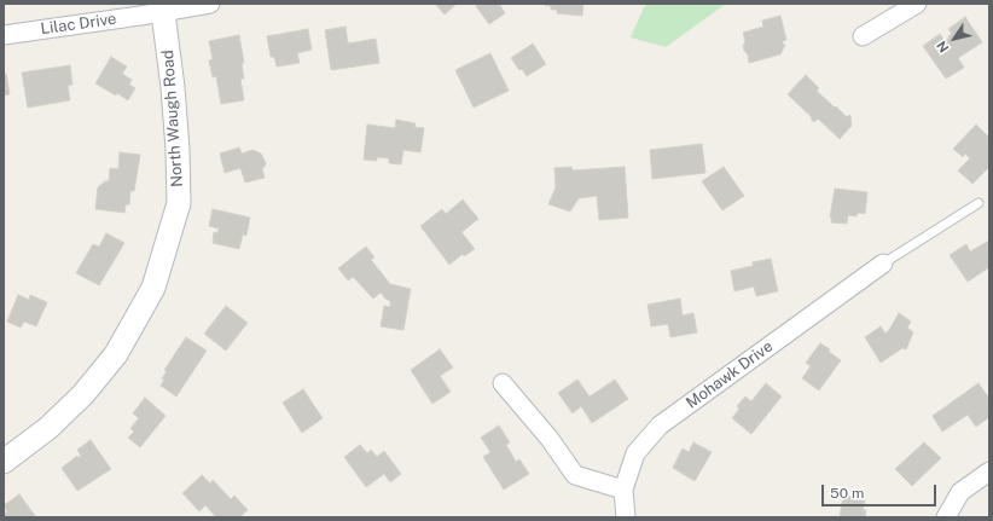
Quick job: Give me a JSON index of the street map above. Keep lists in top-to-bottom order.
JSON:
{
  "streets": {
    "street": ["Lilac Drive", "North Waugh Road", "Mohawk Drive"]
  },
  "crossings": [
    ["Lilac Drive", "North Waugh Road"]
  ],
  "scale_bar": "50 m",
  "north": "bottom left"
}
